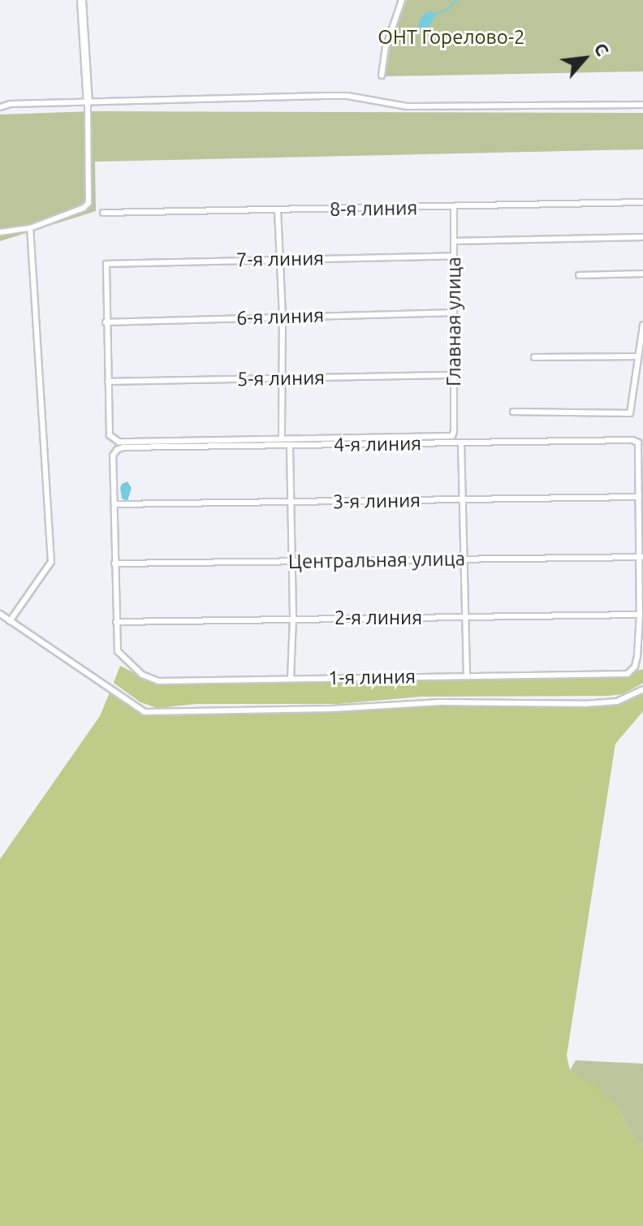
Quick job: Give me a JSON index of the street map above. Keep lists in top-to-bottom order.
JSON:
{
  "streets": {
    "street": [
      "8-я линия",
      "7-я линия",
      "6-я линия",
      "Главная улица",
      "5-я линия",
      "4-я линия",
      "3-я линия",
      "Центральная улица",
      "2-я линия",
      "1-я линия"
    ]
  },
  "crossings": [
    ["8-я линия", "Главная улица"],
    ["7-я линия", "6-я линия"],
    ["7-я линия", "Главная улица"],
    ["6-я линия", "Главная улица"],
    ["Главная улица", "5-я линия"],
    ["4-я линия", "3-я линия"],
    ["2-я линия", "1-я линия"]
  ],
  "parks": ["ОНТ Горелово-2"],
  "north": "top right"
}
